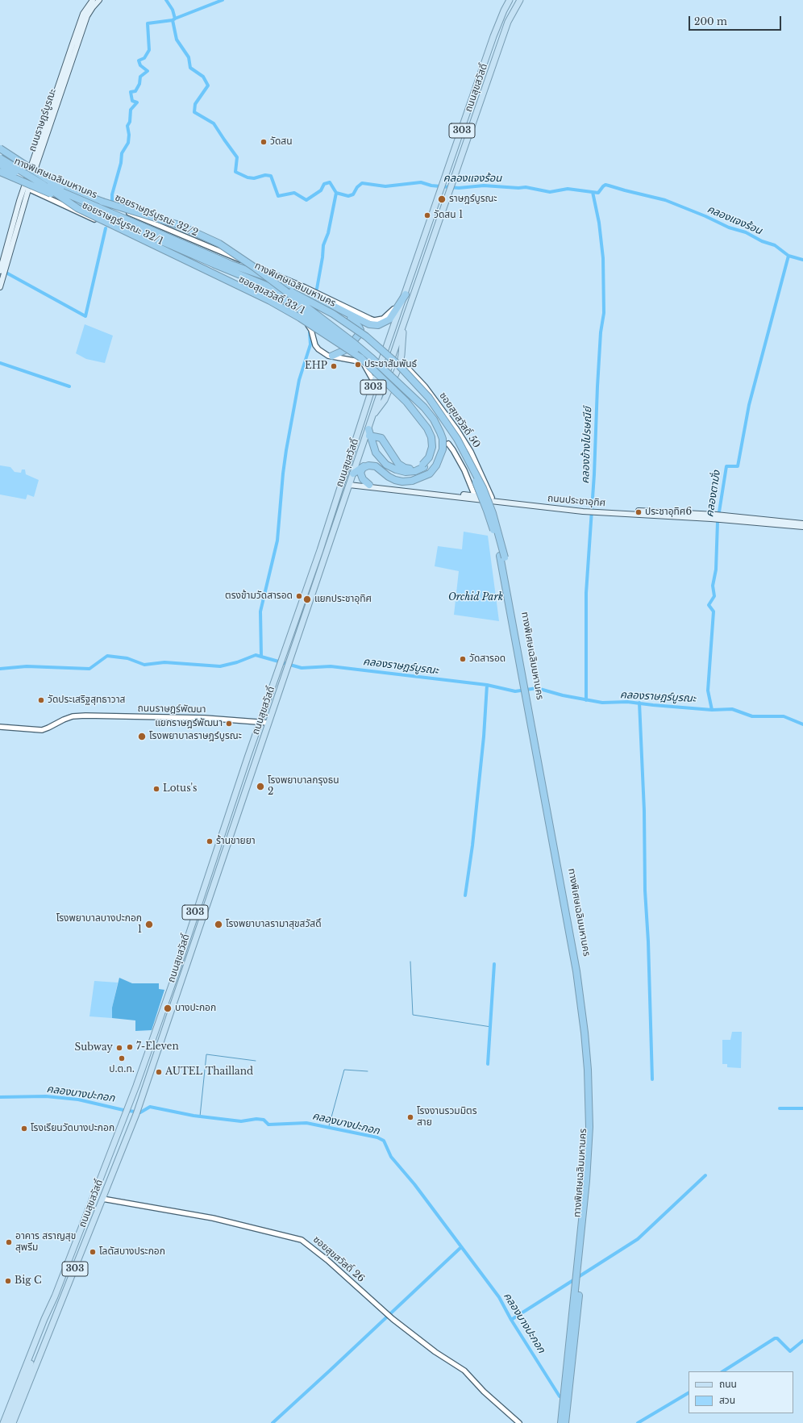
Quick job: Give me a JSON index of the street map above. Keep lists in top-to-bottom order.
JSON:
{
  "streets": {
    "highway": ["ทางพิเศษเฉลิมมหานคร"],
    "main road": [
      "ถนนสุขสวัสดิ์",
      "ถนนราษฎร์บูรณะ",
      "303",
      "ถนนประชาอุทิศ"
    ],
    "street": [
      "ซอยราษฎร์บูรณะ 32/2",
      "ซอยราษฎร์บูรณะ 32/1",
      "ซอยสุขสวัสดิ์ 33/1",
      "ซอยสุขสวัสดิ์ 50",
      "ถนนราษฎร์พัฒนา",
      "ซอยสุขสวัสดิ์ 26"
    ]
  },
  "crossings": [
    ["ถนนสุขสวัสดิ์", "303"],
    ["ถนนสุขสวัสดิ์", "ซอยราษฎร์บูรณะ 32/2"],
    ["ถนนสุขสวัสดิ์", "ซอยสุขสวัสดิ์ 33/1"],
    ["ถนนสุขสวัสดิ์", "ถนนประชาอุทิศ"],
    ["ถนนสุขสวัสดิ์", "ถนนราษฎร์พัฒนา"],
    ["ถนนสุขสวัสดิ์", "ซอยสุขสวัสดิ์ 26"],
    ["ถนนราษฎร์บูรณะ", "ซอยราษฎร์บูรณะ 32/2"],
    ["ถนนราษฎร์บูรณะ", "ซอยราษฎร์บูรณะ 32/1"],
    ["ซอยราษฎร์บูรณะ 32/1", "ซอยสุขสวัสดิ์ 33/1"],
    ["ซอยสุขสวัสดิ์ 50", "ถนนประชาอุทิศ"]
  ],
  "water": [
    "คลองแจงร้อน",
    "คลองข้างไปรษณีย์",
    "คลองตามั่ง",
    "คลองราษฎร์บูรณะ",
    "คลองบางปะกอก"
  ],
  "parks": ["Orchid Park"],
  "places": [
    "วัดสน",
    "ราษฎร์บูรณะ",
    "วัดสน 1",
    "ประชาสัมพันธ์",
    "EHP",
    "ประชาอุทิศ6",
    "ตรงข้ามวัดสารอด",
    "แยกประชาอุทิศ",
    "วัดสารอด",
    "วัดประเสริฐสุทธาวาส",
    "แยกราษฎร์พัฒนา",
    "โรงพยาบาลราษฎร์บูรณะ",
    "โรงพยาบาลกรุงธน 2",
    "Lotus's",
    "ร้านขายยา",
    "โรงพยาบาลบางปะกอก 1",
    "โรงพยาบาลรามาสุขสวัสดิ์",
    "บางปะกอก",
    "7-Eleven",
    "Subway",
    "ป.ต.ท.",
    "AUTEL Thailland",
    "โรงงานรวมมิตร สาย",
    "โรงเรียนวัดบางปะกอก",
    "อาคาร สราญสุข สุพรีม",
    "โลตัสบางประกอก",
    "Big C"
  ],
  "legend": ["ถนน", "สวน"],
  "scale_bar": "200 m"
}
